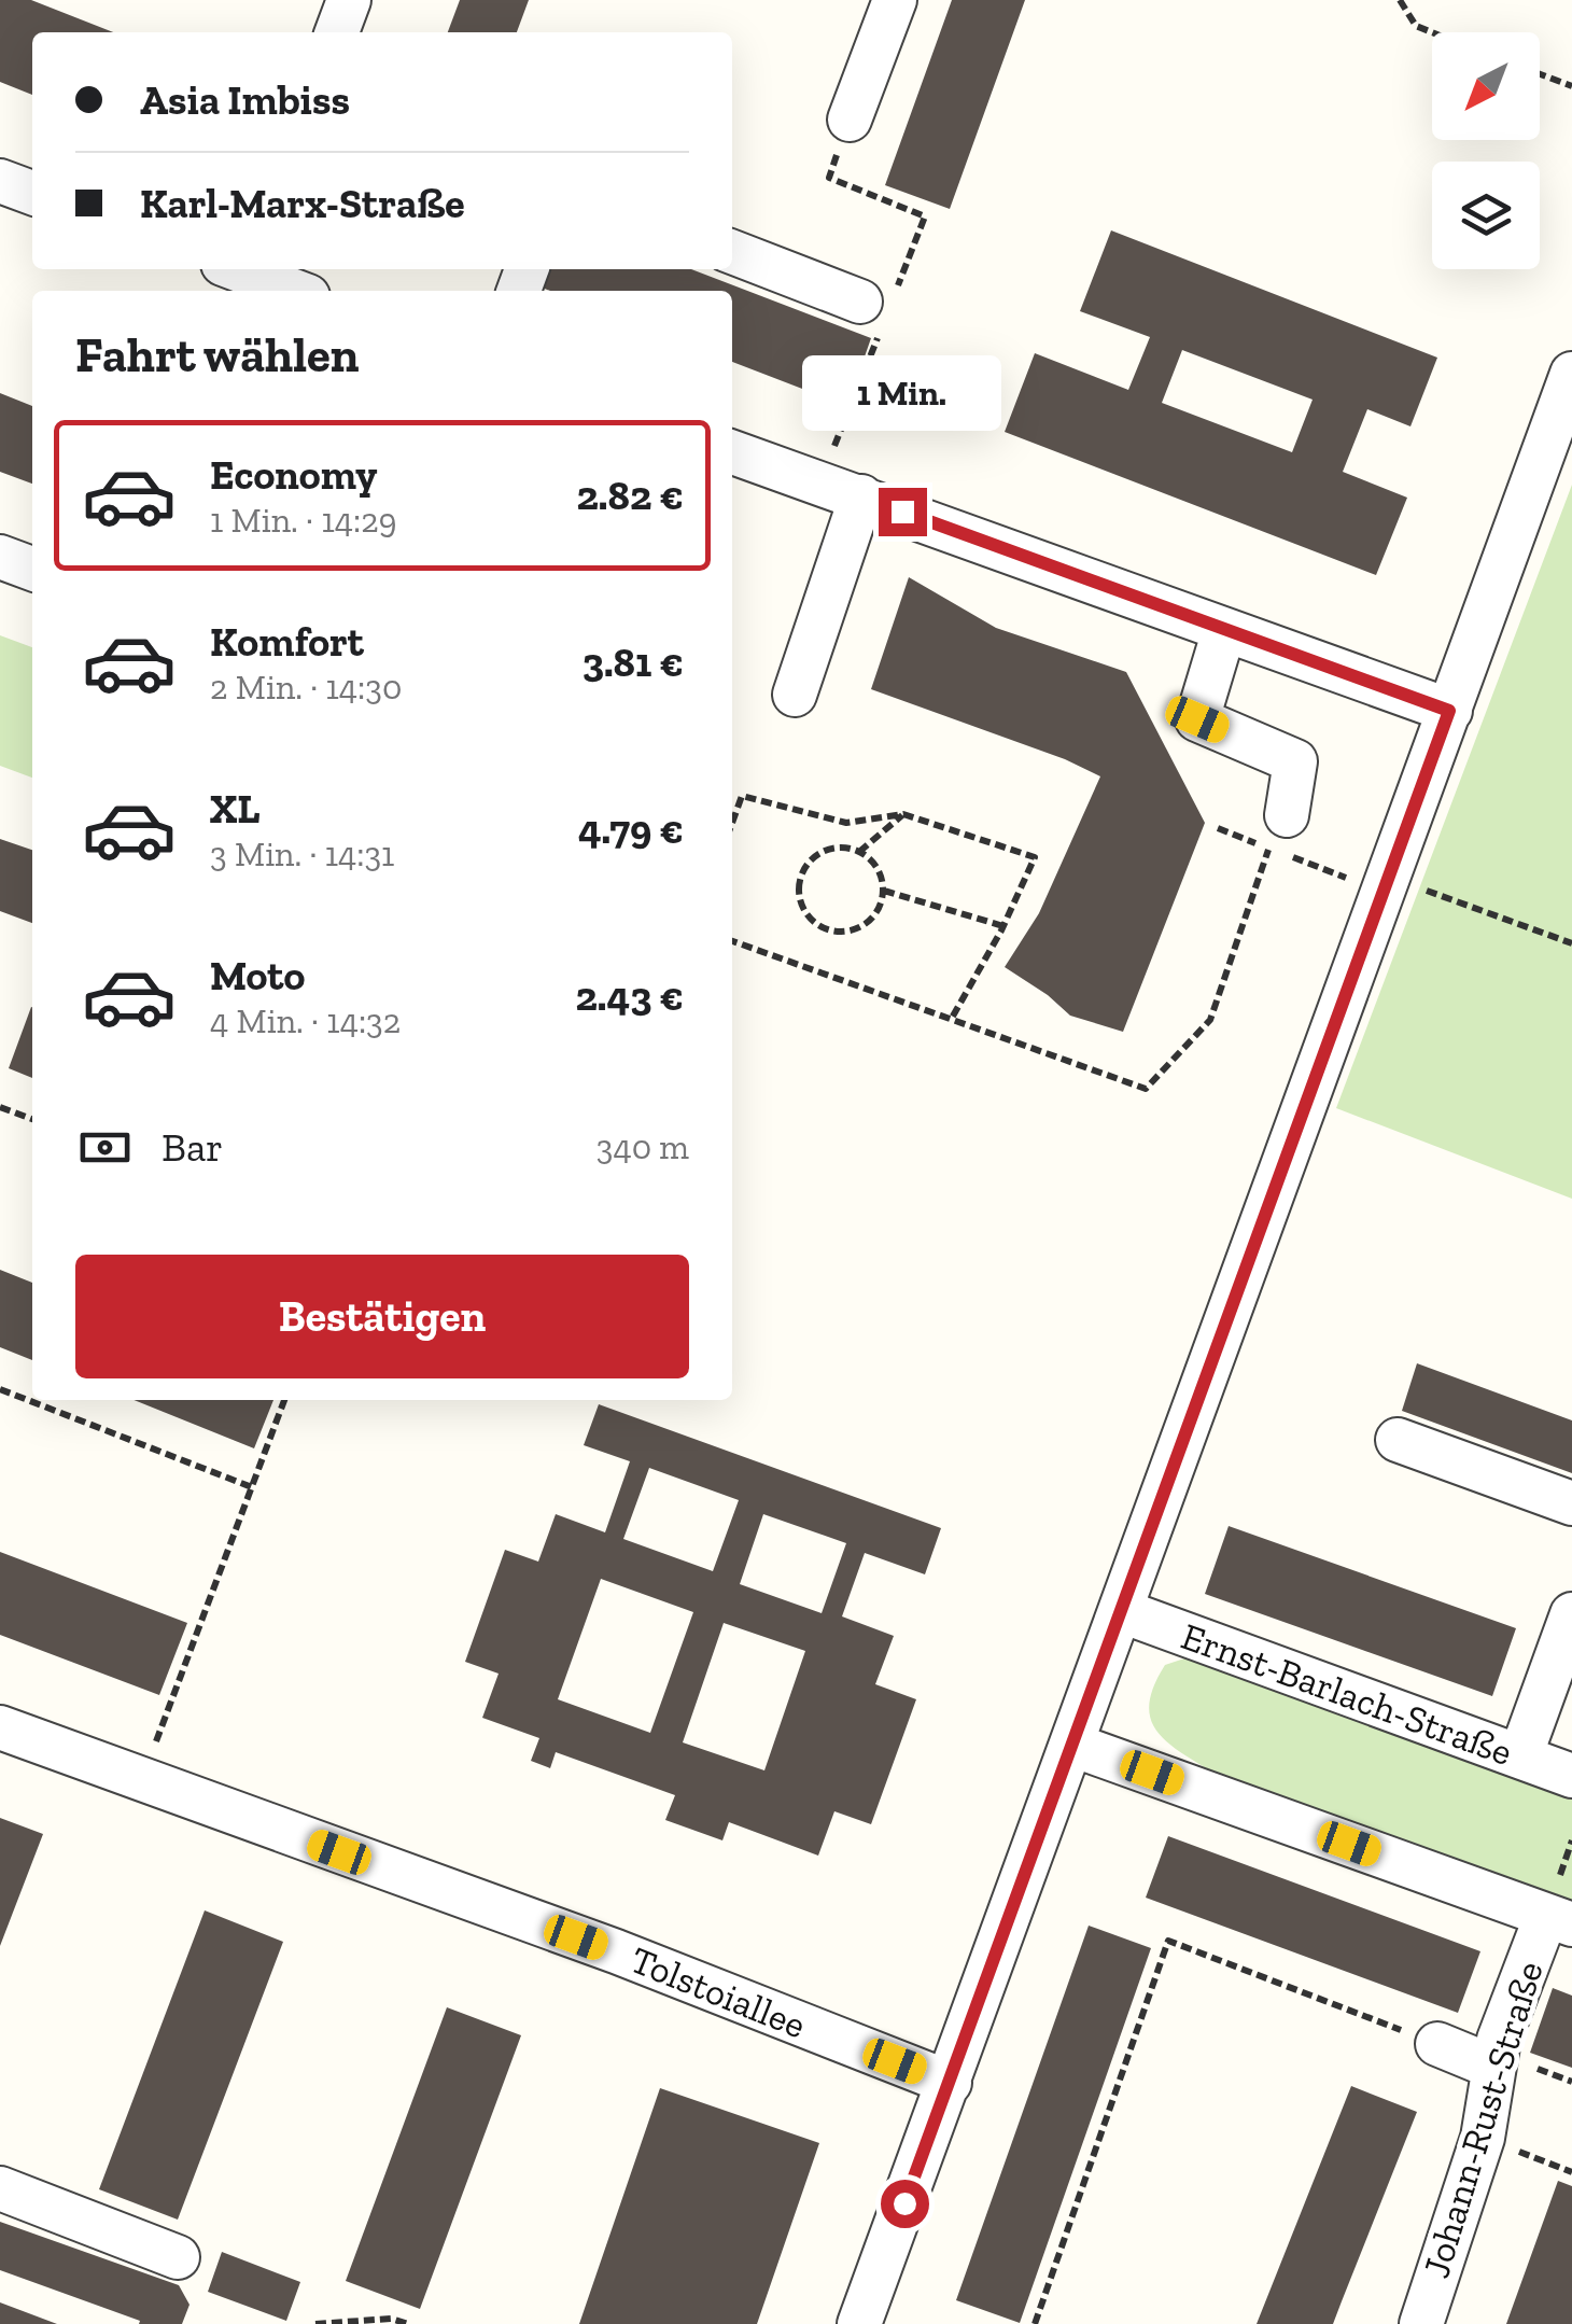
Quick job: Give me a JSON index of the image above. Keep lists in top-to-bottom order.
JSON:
{
  "streets": {
    "street": ["Ernst-Barlach-Straße", "Tolstoiallee", "Johann-Rust-Straße"]
  },
  "north": "bottom left",
  "page": {
    "banner": ["Asia Imbiss", "Karl-Marx-Straße"],
    "heading": "Fahrt wählen",
    "bubble": "1 Min.",
    "list": [
      {
        "name": "Economy",
        "note": "1 Min. · 14:29",
        "value": "2.82 €"
      },
      {
        "name": "Komfort",
        "note": "2 Min. · 14:30",
        "value": "3.81 €"
      },
      {
        "name": "XL",
        "note": "3 Min. · 14:31",
        "value": "4.79 €"
      },
      {
        "name": "Moto",
        "note": "4 Min. · 14:32",
        "value": "2.43 €"
      }
    ],
    "pay": ["Bar", "340 m"],
    "buttons": "Bestätigen"
  }
}
